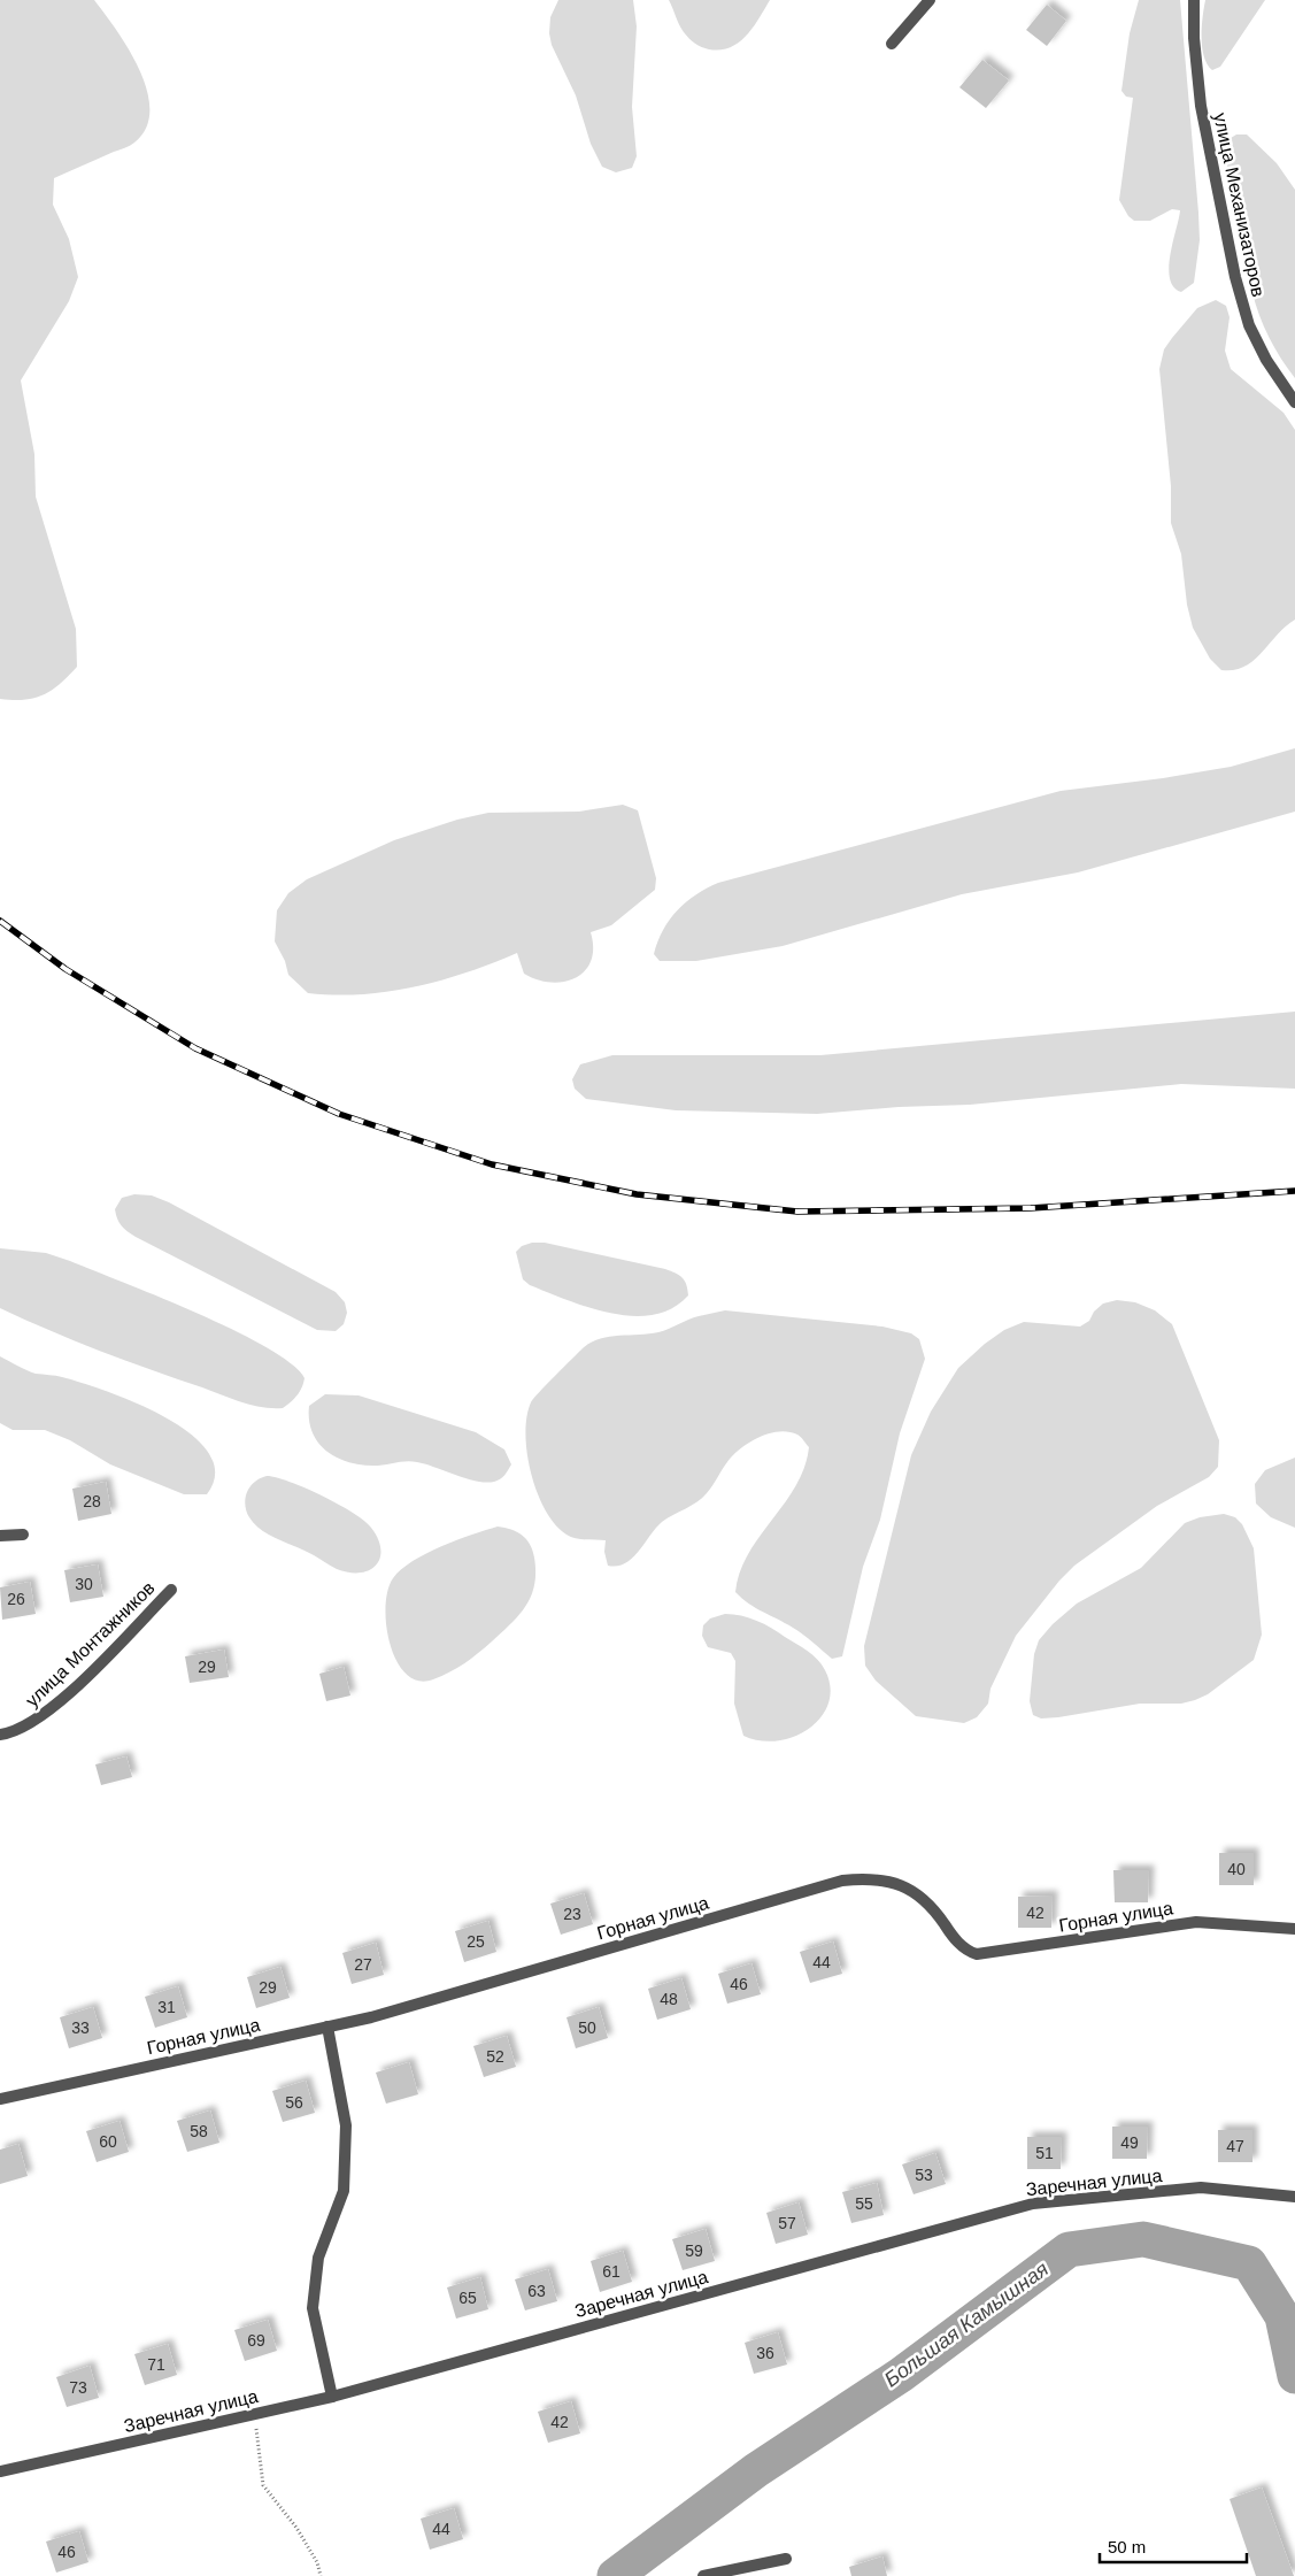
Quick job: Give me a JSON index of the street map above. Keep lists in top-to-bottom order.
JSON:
{
  "streets": {
    "street": [
      "улица Механизаторов",
      "улица Монтажников",
      "Горная улица",
      "Заречная улица"
    ]
  },
  "water": ["Большая Камышная"],
  "house_numbers": [
    "28",
    "30",
    "26",
    "29",
    "40",
    "42",
    "23",
    "25",
    "44",
    "27",
    "46",
    "29",
    "48",
    "31",
    "33",
    "50",
    "52",
    "56",
    "58",
    "60",
    "49",
    "47",
    "51",
    "53",
    "55",
    "57",
    "59",
    "61",
    "63",
    "65",
    "69",
    "36",
    "71",
    "73",
    "42",
    "44",
    "46"
  ],
  "scale_bar": "50 m"
}
